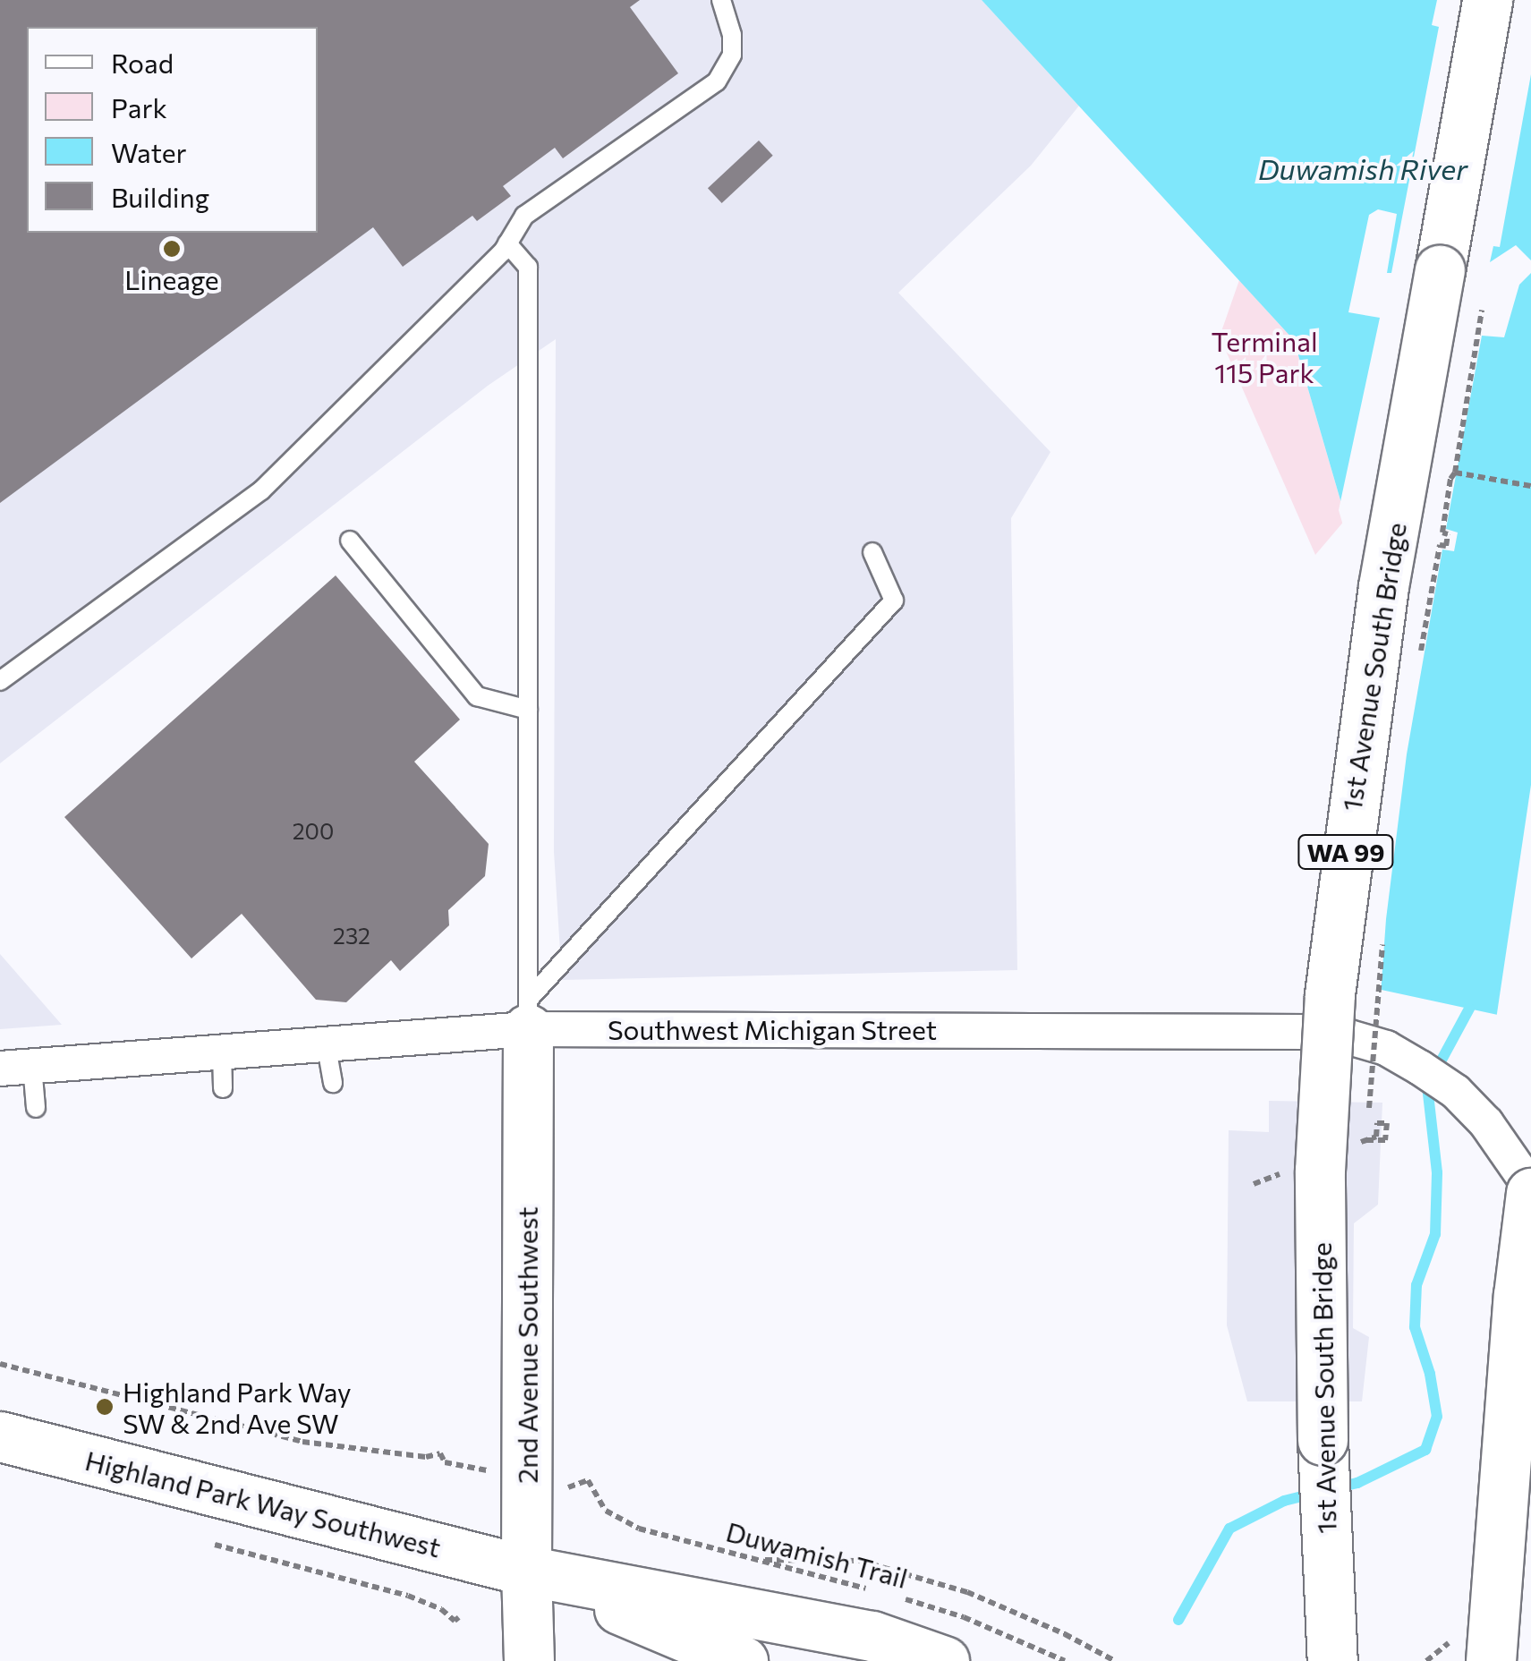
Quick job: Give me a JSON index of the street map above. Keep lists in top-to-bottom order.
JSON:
{
  "streets": {
    "main road": [
      "1st Avenue South Bridge",
      "WA 99",
      "2nd Avenue Southwest",
      "Highland Park Way Southwest"
    ],
    "street": ["Southwest Michigan Street"],
    "path": ["Duwamish Trail"]
  },
  "crossings": [
    ["Southwest Michigan Street", "2nd Avenue Southwest"],
    ["2nd Avenue Southwest", "Highland Park Way Southwest"]
  ],
  "water": ["Duwamish River"],
  "parks": ["Terminal 115 Park"],
  "places": ["Lineage", "Highland Park Way SW & 2nd Ave SW"],
  "house_numbers": ["200", "232"],
  "legend": [
    "Road",
    "Park",
    "Water",
    "Building"
  ]
}
